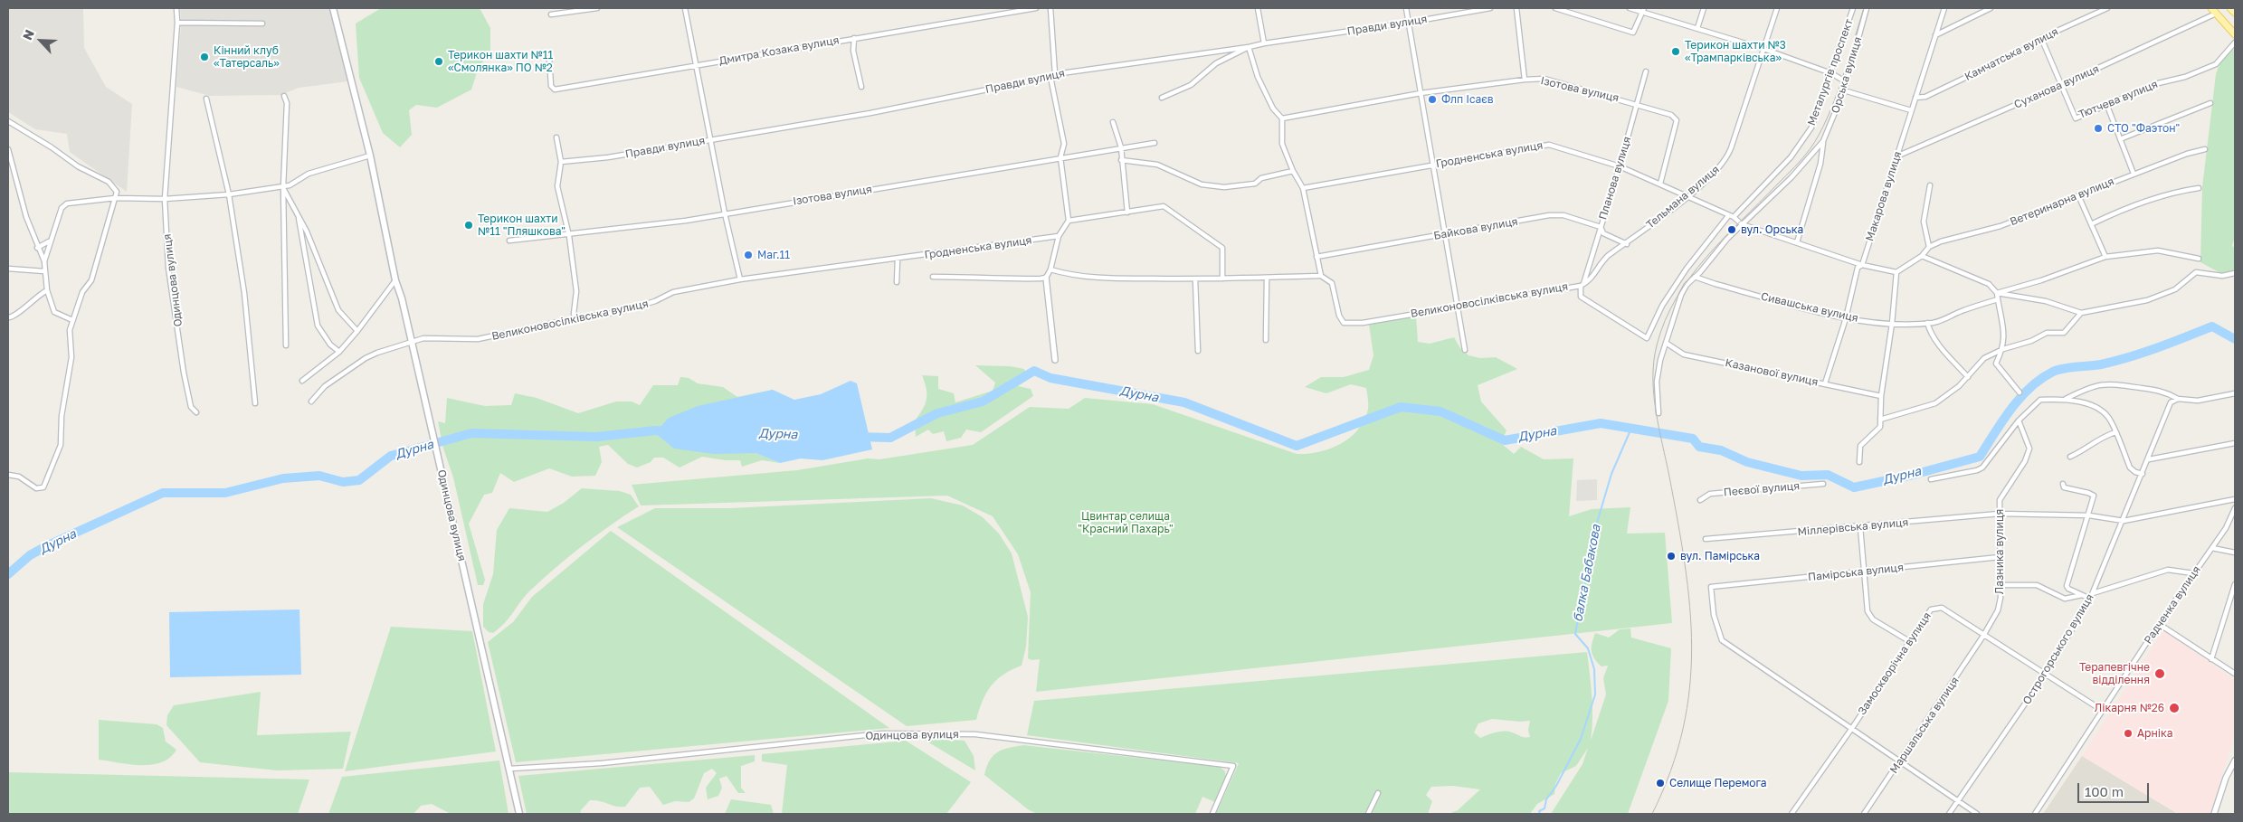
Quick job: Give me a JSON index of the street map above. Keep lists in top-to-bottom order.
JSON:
{
  "streets": {
    "main road": ["Одинцова вулиця"],
    "street": [
      "Правди вулиця",
      "Дмитра Козака вулиця",
      "Камчатська вулиця",
      "Металургів проспект",
      "Орська вулиця",
      "Суханова вулиця",
      "Ізотова вулиця",
      "Тютчева вулиця",
      "Гродненська вулиця",
      "Планова вулиця",
      "Макарова вулиця",
      "Тельмана вулиця",
      "Ветеринарна вулиця",
      "Байкова вулиця",
      "Великоновосілківська вулиця",
      "Сивашська вулиця",
      "Казанової вулиця",
      "Пеєвої вулиця",
      "Міллерівська вулиця",
      "Лазника вулиця",
      "Памірська вулиця",
      "Радченка вулиця",
      "Острогорського вулиця",
      "Замоскворічна вулиця",
      "Маршальська вулиця"
    ]
  },
  "crossings": [
    ["Камчатська вулиця", "Тютчева вулиця"],
    ["Камчатська вулиця", "Макарова вулиця"],
    ["Металургів проспект", "Гродненська вулиця"],
    ["Орська вулиця", "Сивашська вулиця"],
    ["Орська вулиця", "Казанової вулиця"],
    ["Суханова вулиця", "Тютчева вулиця"],
    ["Суханова вулиця", "Макарова вулиця"],
    ["Ізотова вулиця", "Гродненська вулиця"],
    ["Ізотова вулиця", "Планова вулиця"],
    ["Гродненська вулиця", "Планова вулиця"],
    ["Гродненська вулиця", "Тельмана вулиця"],
    ["Гродненська вулиця", "Великоновосілківська вулиця"],
    ["Планова вулиця", "Тельмана вулиця"],
    ["Планова вулиця", "Байкова вулиця"],
    ["Планова вулиця", "Великоновосілківська вулиця"],
    ["Макарова вулиця", "Сивашська вулиця"],
    ["Макарова вулиця", "Казанової вулиця"],
    ["Тельмана вулиця", "Байкова вулиця"],
    ["Тельмана вулиця", "Великоновосілківська вулиця"],
    ["Одинцова вулиця", "Великоновосілківська вулиця"],
    ["Міллерівська вулиця", "Лазника вулиця"],
    ["Міллерівська вулиця", "Острогорського вулиця"],
    ["Лазника вулиця", "Памірська вулиця"],
    ["Лазника вулиця", "Замоскворічна вулиця"],
    ["Лазника вулиця", "Маршальська вулиця"],
    ["Памірська вулиця", "Замоскворічна вулиця"],
    ["Радченка вулиця", "Замоскворічна вулиця"],
    ["Острогорського вулиця", "Замоскворічна вулиця"],
    ["Замоскворічна вулиця", "Маршальська вулиця"]
  ],
  "water": ["Дурна", "балка Бабакова"],
  "parks": ["Цвинтар селища \"Красний Пахарь\""],
  "places": [
    "Терикон шахти №3 «Трампарківська»",
    "Кінний клуб «Татерсаль»",
    "Терикон шахти №11 «Смолянка» ПО №2",
    "Флп Ісаєв",
    "СТО \"Фаэтон\"",
    "Терикон шахти №11 \"Пляшкова\"",
    "вул. Орська",
    "Маг.11",
    "вул. Памірська",
    "Терапевгічне відділення",
    "Лікарня №26",
    "Арніка",
    "Селище Перемога"
  ],
  "scale_bar": "100 m",
  "north": "top left"
}
